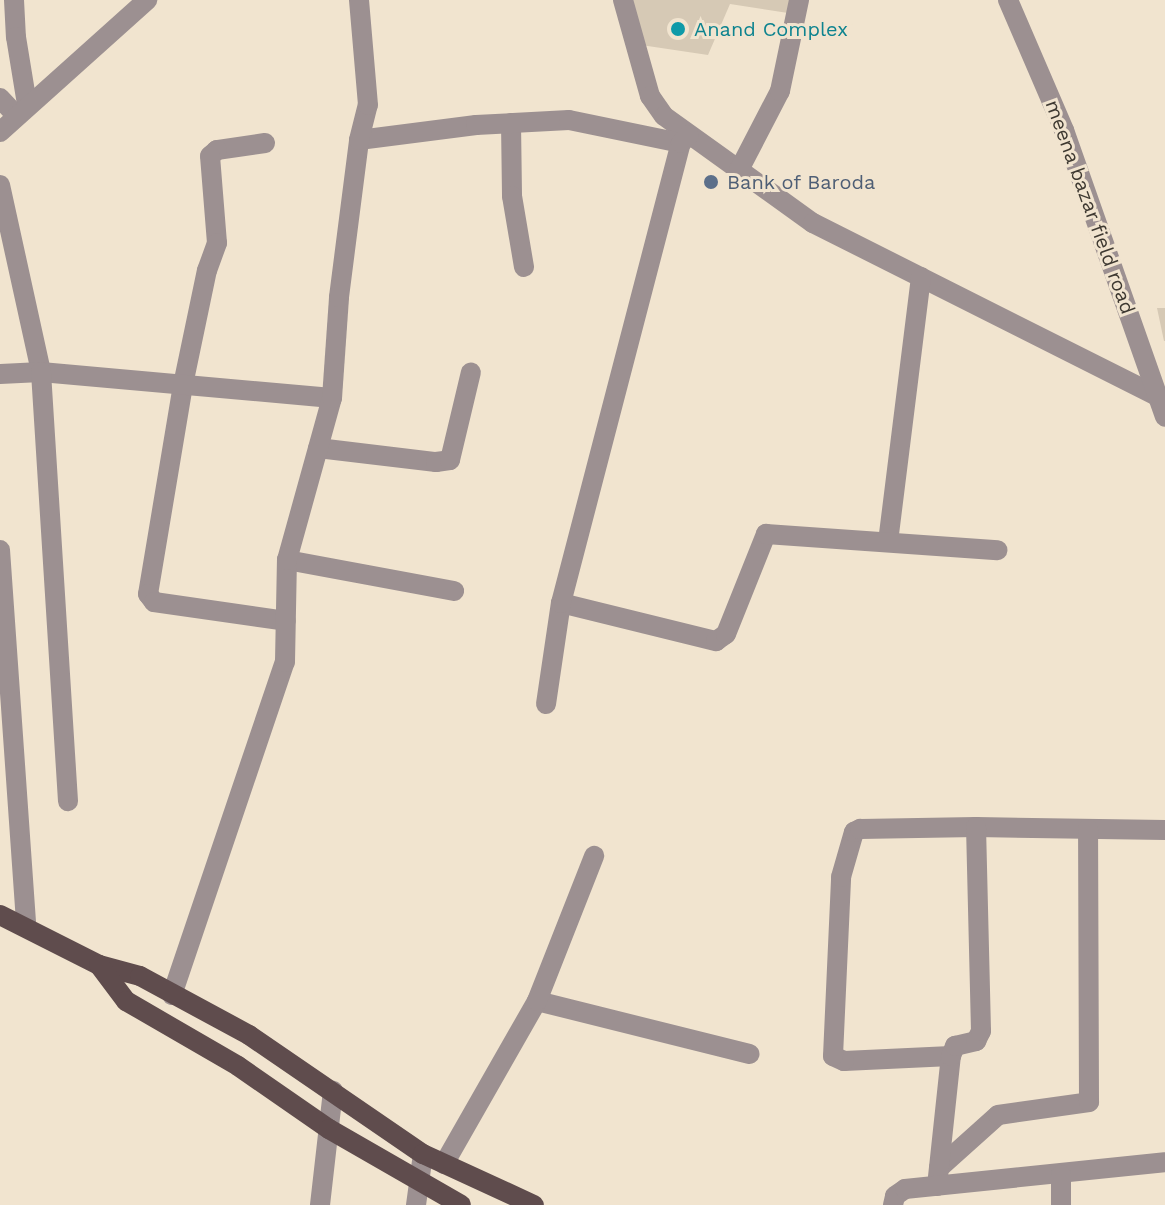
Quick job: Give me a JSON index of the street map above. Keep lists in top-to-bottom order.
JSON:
{
  "streets": {
    "street": ["meena bazar field road"]
  },
  "places": ["Anand Complex", "Bank of Baroda"]
}
